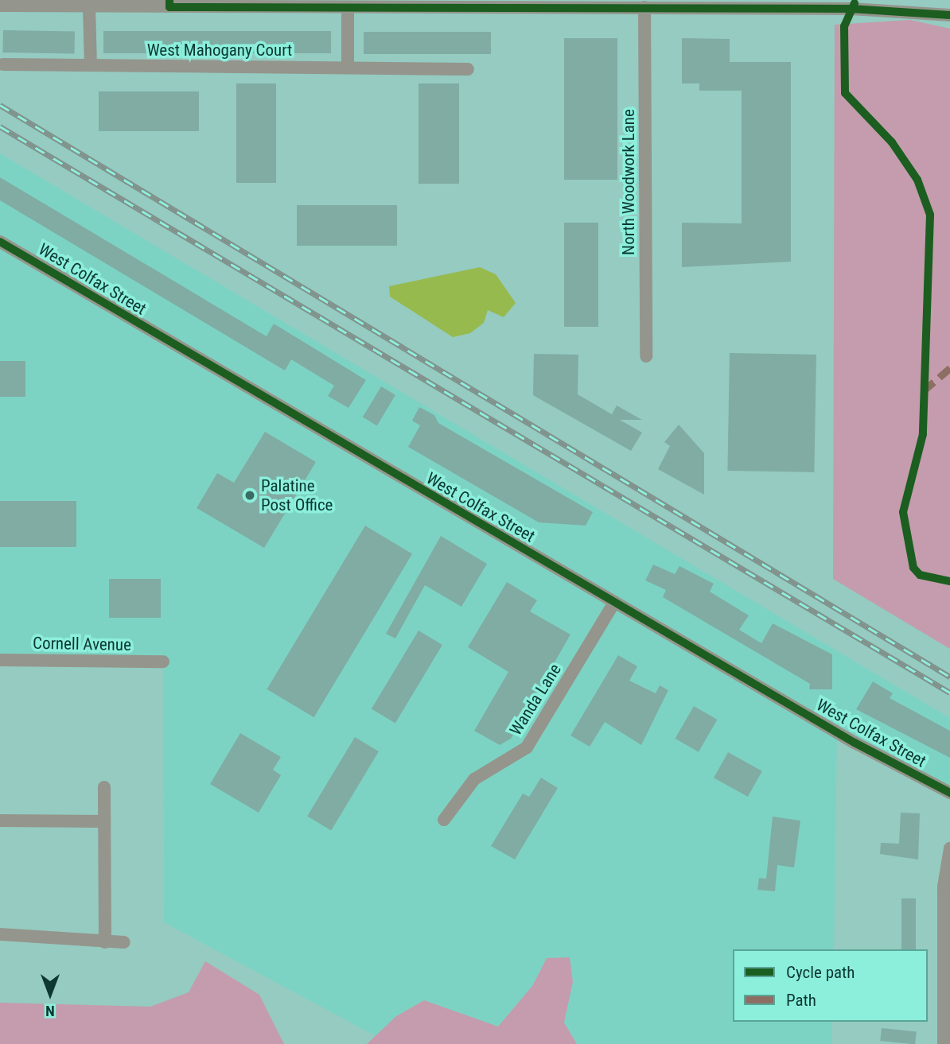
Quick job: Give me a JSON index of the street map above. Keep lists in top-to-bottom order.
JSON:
{
  "streets": {
    "street": [
      "West Mahogany Court",
      "North Woodwork Lane",
      "West Colfax Street",
      "Cornell Avenue",
      "Wanda Lane"
    ]
  },
  "crossings": [
    ["West Colfax Street", "Wanda Lane"]
  ],
  "places": ["Palatine Post Office"],
  "legend": ["Cycle path", "Path"],
  "north": "bottom"
}
